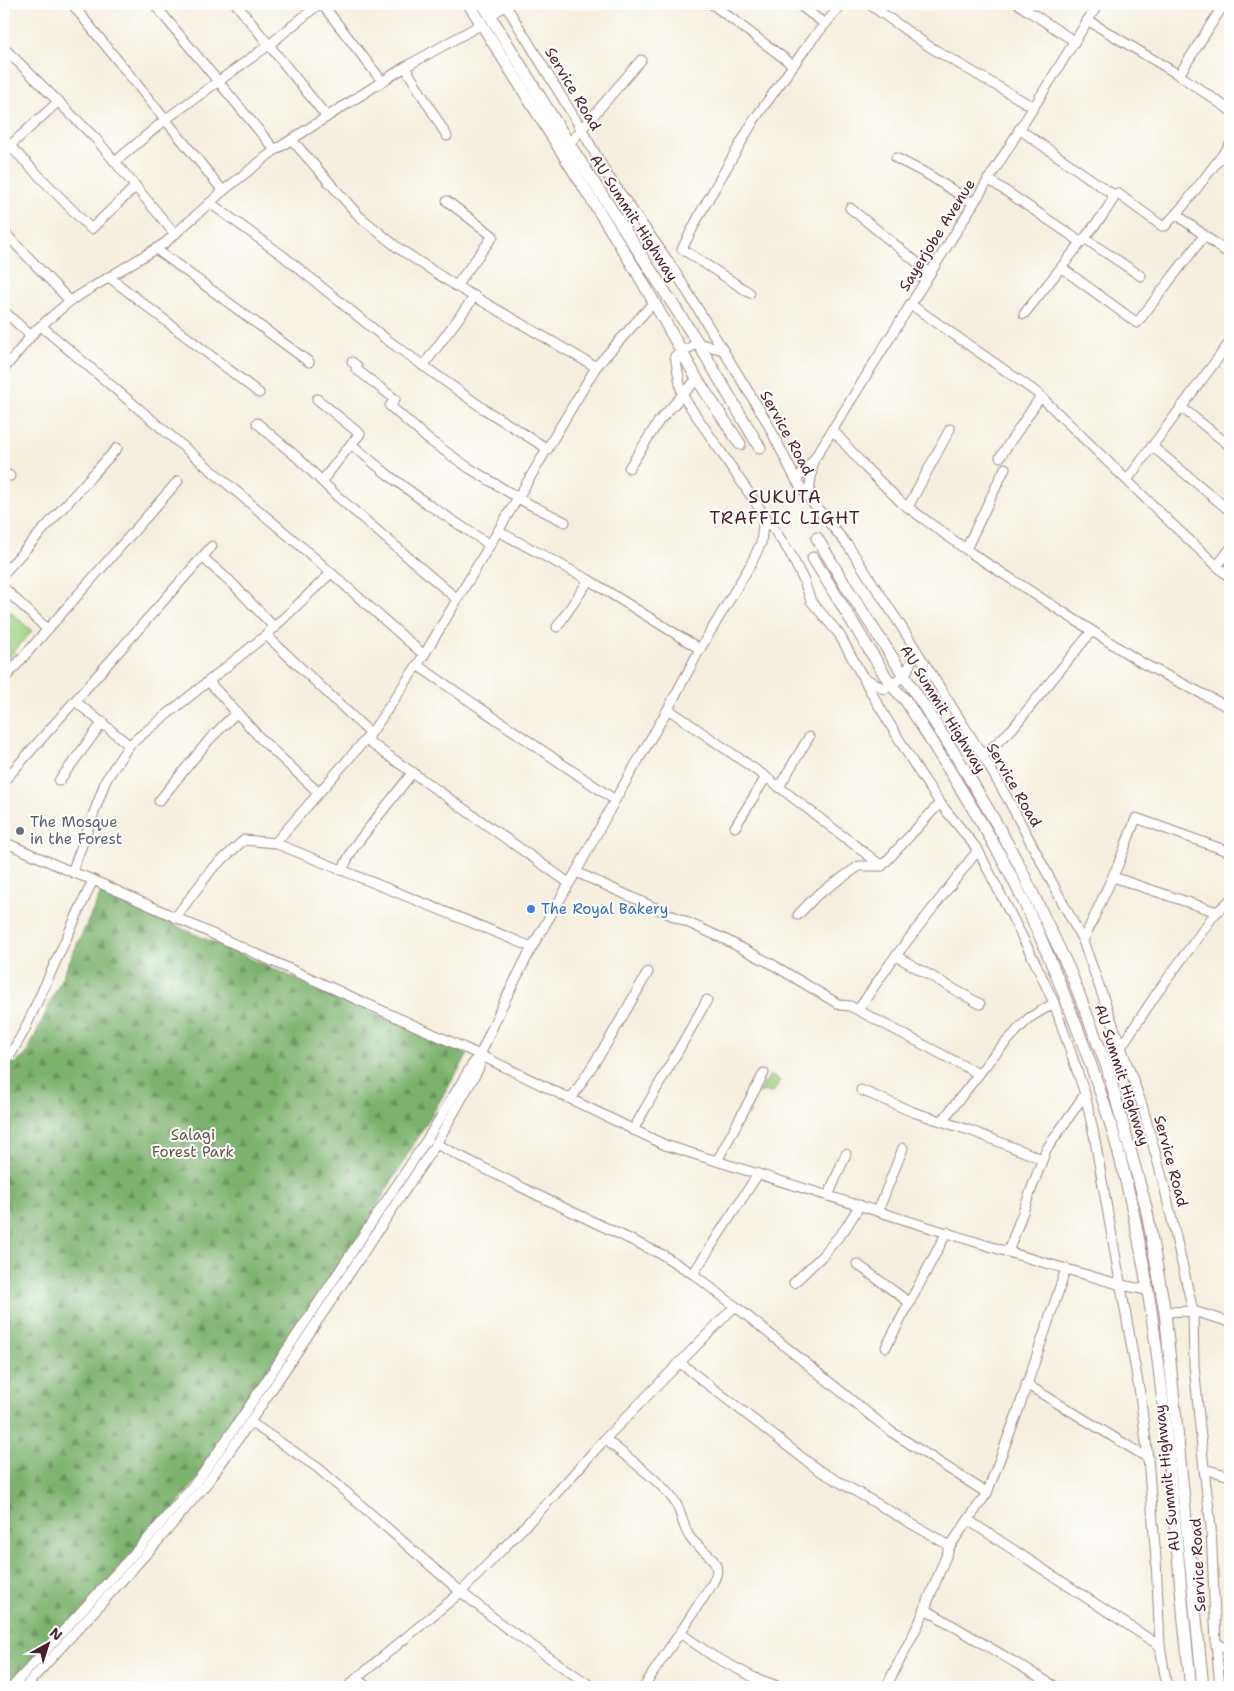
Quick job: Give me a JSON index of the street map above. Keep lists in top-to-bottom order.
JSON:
{
  "streets": {
    "main road": ["AU Summit Highway"],
    "street": ["Service Road", "Sayerjobe Avenue"]
  },
  "crossings": [
    ["Service Road", "Sayerjobe Avenue"]
  ],
  "districts": ["SUKUTA TRAFFIC LIGHT"],
  "parks": ["Salagi Forest Park"],
  "places": ["The Mosque in the Forest", "The Royal Bakery"],
  "north": "top right"
}
